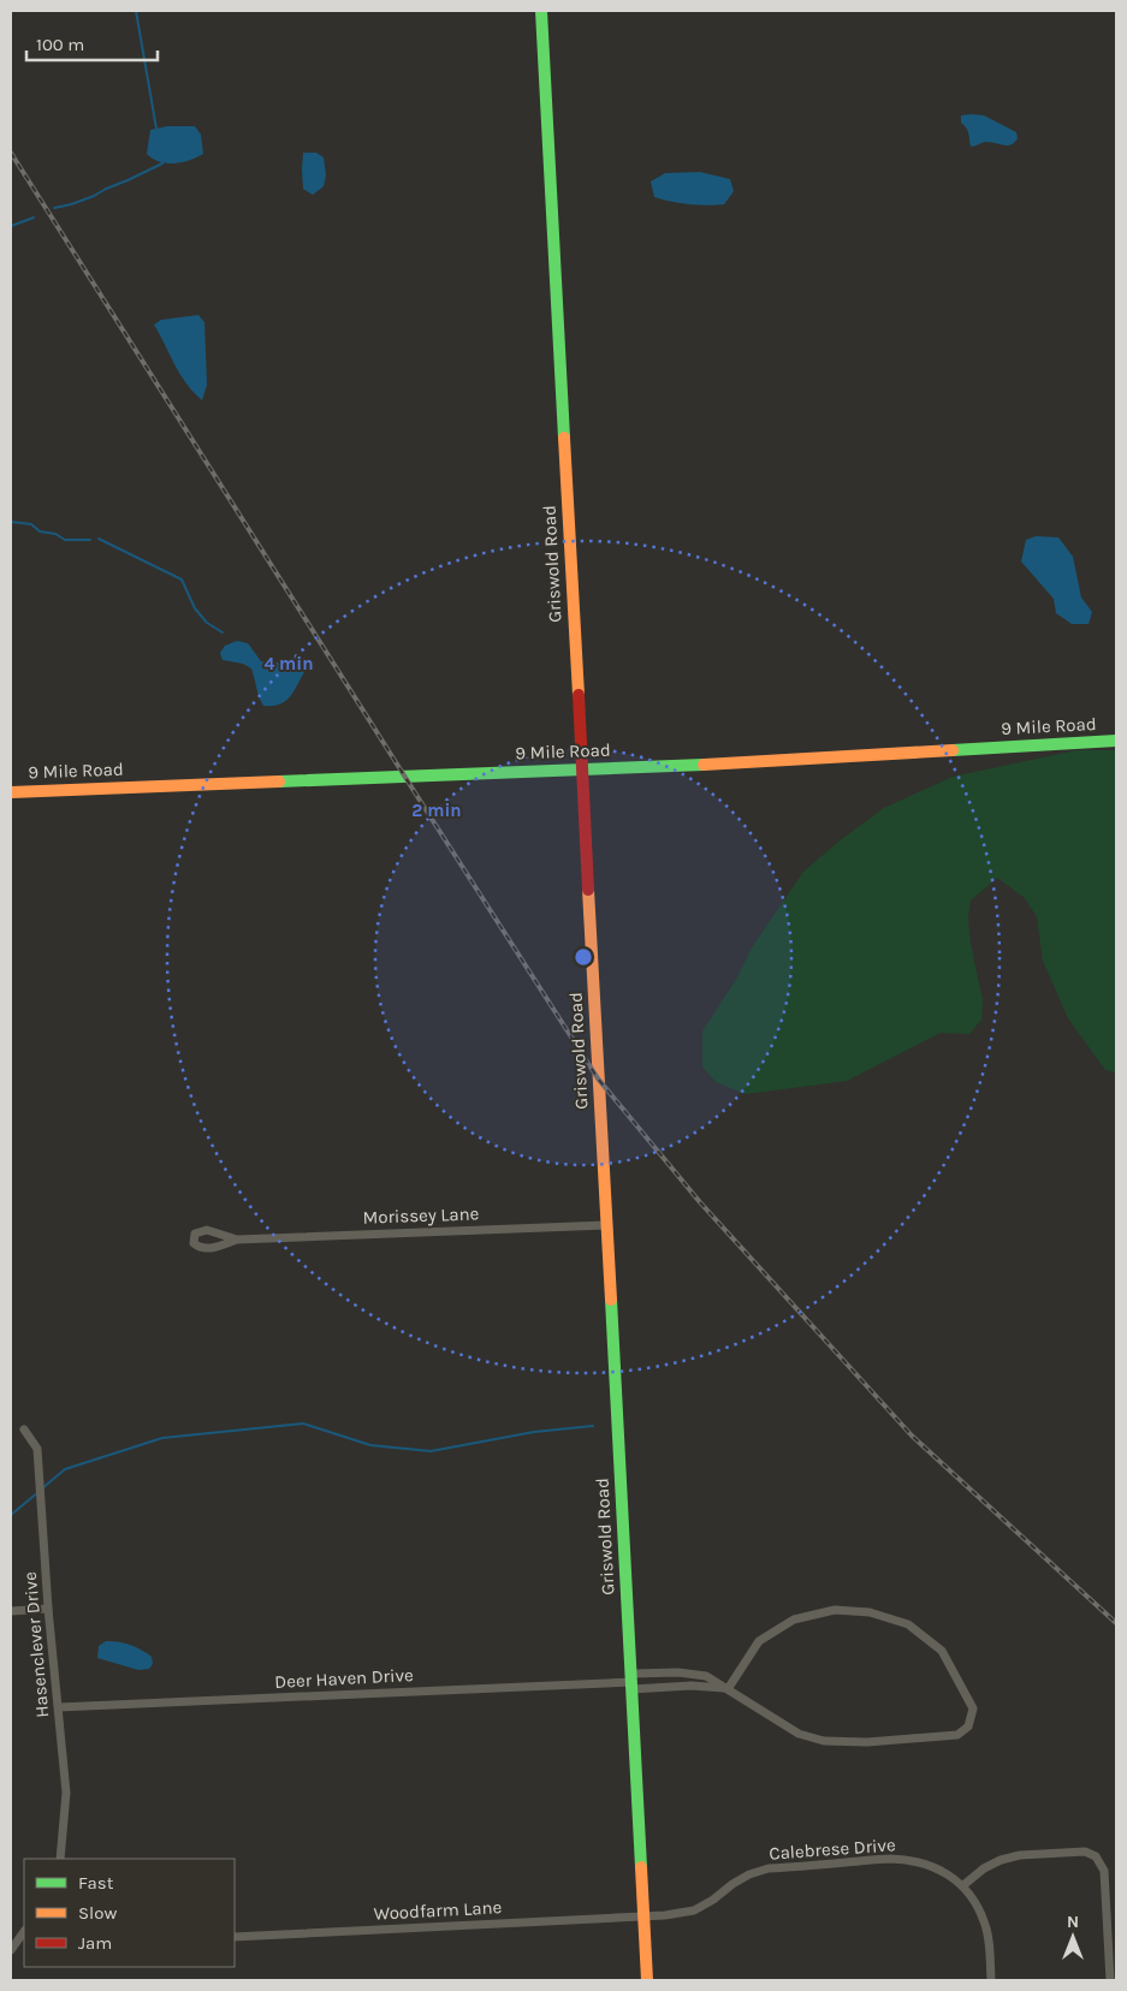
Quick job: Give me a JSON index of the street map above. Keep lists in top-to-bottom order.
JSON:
{
  "streets": {
    "street": [
      "Griswold Road",
      "9 Mile Road",
      "Morissey Lane",
      "Hasenclever Drive",
      "Deer Haven Drive",
      "Calebrese Drive",
      "Woodfarm Lane"
    ]
  },
  "crossings": [
    ["Griswold Road", "9 Mile Road"],
    ["Griswold Road", "Morissey Lane"],
    ["Griswold Road", "Deer Haven Drive"],
    ["Griswold Road", "Calebrese Drive"],
    ["Griswold Road", "Woodfarm Lane"],
    ["Hasenclever Drive", "Deer Haven Drive"],
    ["Calebrese Drive", "Woodfarm Lane"]
  ],
  "legend": ["Fast", "Slow", "Jam"],
  "scale_bar": "100 m",
  "north": "top",
  "rings": ["4 min", "2 min"]
}
